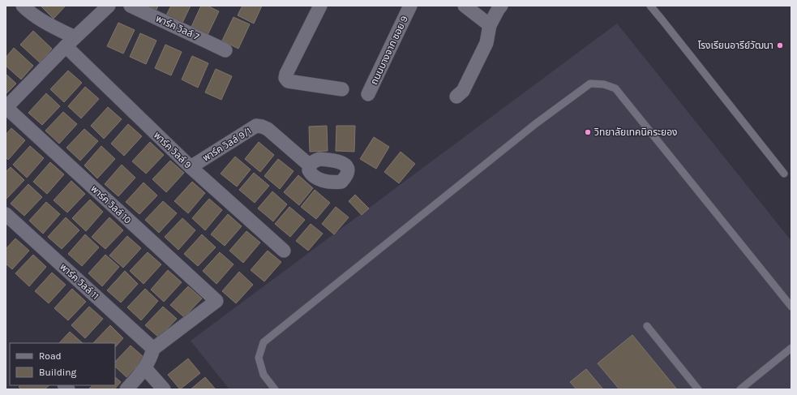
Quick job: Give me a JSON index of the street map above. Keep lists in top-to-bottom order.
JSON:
{
  "streets": {
    "street": [
      "พาร์ค วิลล์ 7",
      "ถนนบางจาก ซอย 9",
      "พาร์ค วิลล์ 9/1",
      "พาร์ค วิลล์ 9",
      "พาร์ค วิลล์ 10",
      "พาร์ค วิลล์ 11"
    ]
  },
  "crossings": [
    ["พาร์ค วิลล์ 9/1", "พาร์ค วิลล์ 9"],
    ["พาร์ค วิลล์ 10", "พาร์ค วิลล์ 11"]
  ],
  "places": ["โรงเรียนอารีย์วัฒนา", "วิทยาลัยเทคนิคระยอง"],
  "legend": ["Road", "Building"]
}
